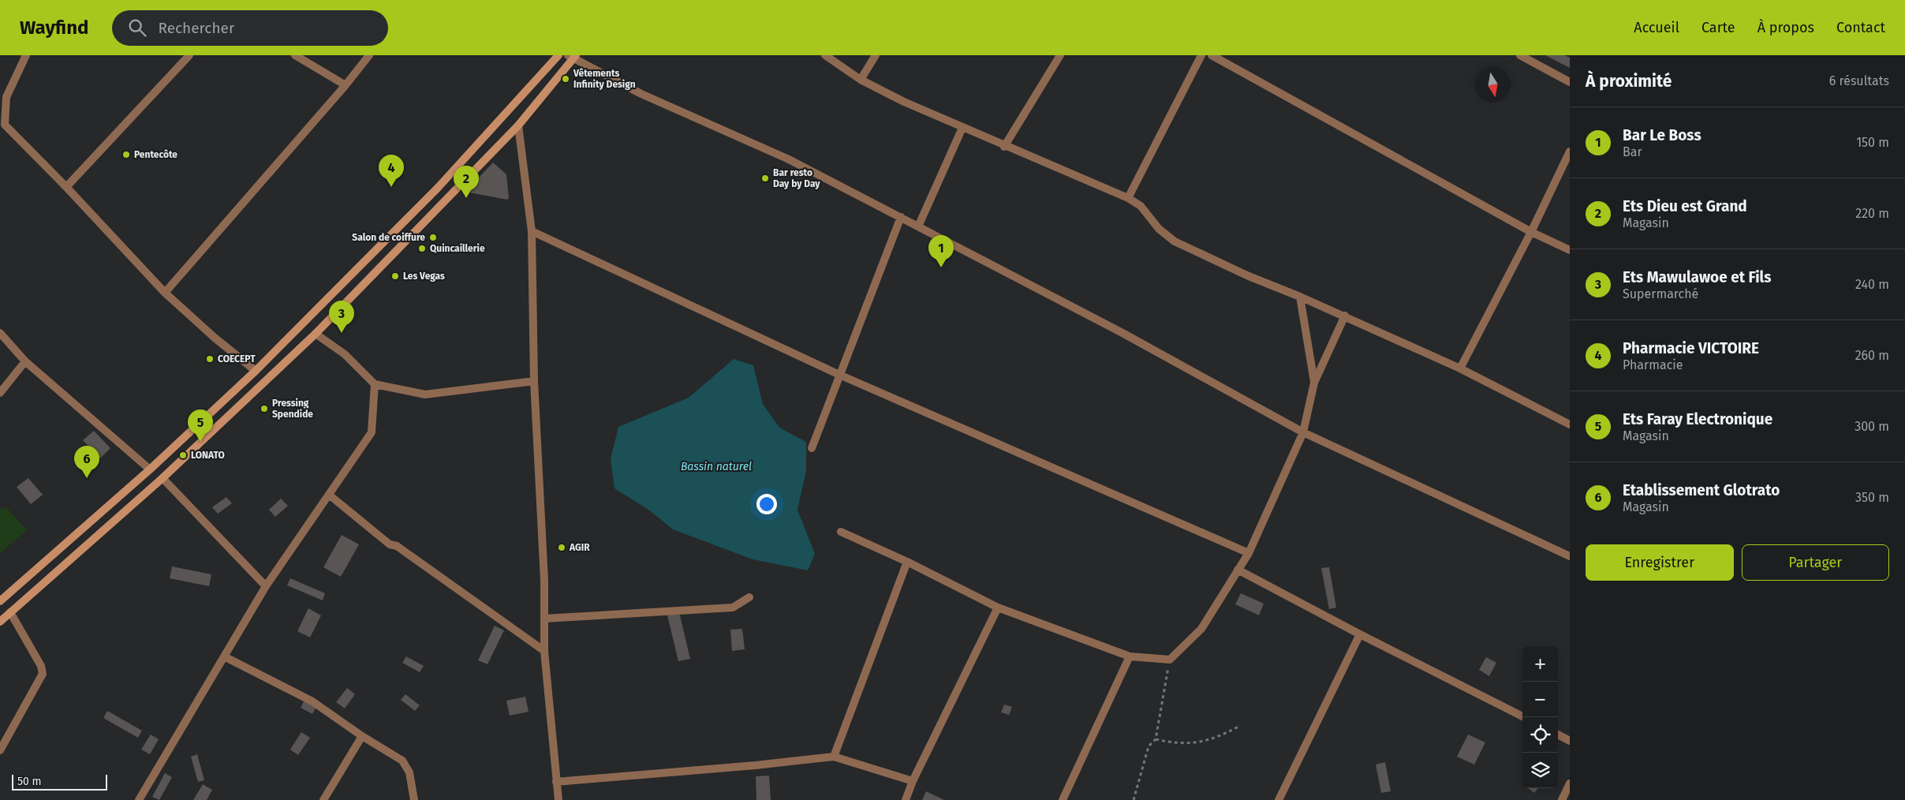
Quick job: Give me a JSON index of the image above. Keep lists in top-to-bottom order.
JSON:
{
  "water": ["Bassin naturel"],
  "places": [
    "Vêtements Infinity Design",
    "Pentecôte",
    "Bar resto Day by Day",
    "Salon de coiffure",
    "Quincaillerie",
    "Les Vegas",
    "COECEPT",
    "Pressing Spendide",
    "LONATO",
    "AGIR"
  ],
  "scale_bar": "50 m",
  "north": "bottom",
  "page": {
    "header": "Wayfind",
    "search": "Rechercher",
    "nav": [
      "Accueil",
      "Carte",
      "À propos",
      "Contact"
    ],
    "heading": ["À proximité", "6 résultats"],
    "list": [
      {
        "mark": "1",
        "name": "Bar Le Boss",
        "note": "Bar",
        "value": "150 m"
      },
      {
        "mark": "2",
        "name": "Ets Dieu est Grand",
        "note": "Magasin",
        "value": "220 m"
      },
      {
        "mark": "3",
        "name": "Ets Mawulawoe et Fils",
        "note": "Supermarché",
        "value": "240 m"
      },
      {
        "mark": "4",
        "name": "Pharmacie VICTOIRE",
        "note": "Pharmacie",
        "value": "260 m"
      },
      {
        "mark": "5",
        "name": "Ets Faray Electronique",
        "note": "Magasin",
        "value": "300 m"
      },
      {
        "mark": "6",
        "name": "Etablissement Glotrato",
        "note": "Magasin",
        "value": "350 m"
      }
    ],
    "pins": [
      "4",
      "2",
      "1",
      "3",
      "5",
      "6"
    ],
    "buttons": ["Enregistrer", "Partager"],
    "map_buttons": ["+", "−"],
    "scale": "50 m"
  }
}
